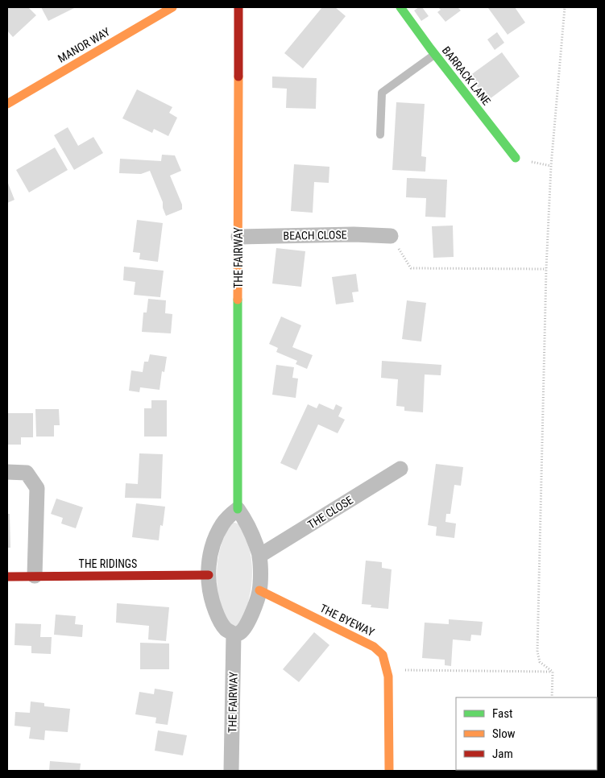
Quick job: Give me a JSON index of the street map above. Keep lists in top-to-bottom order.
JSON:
{
  "streets": {
    "street": [
      "MANOR WAY",
      "BARRACK LANE",
      "BEACH CLOSE",
      "THE FAIRWAY",
      "THE CLOSE",
      "THE RIDINGS",
      "THE BYEWAY"
    ]
  },
  "crossings": [
    ["BEACH CLOSE", "THE FAIRWAY"]
  ],
  "legend": ["Fast", "Slow", "Jam"]
}
